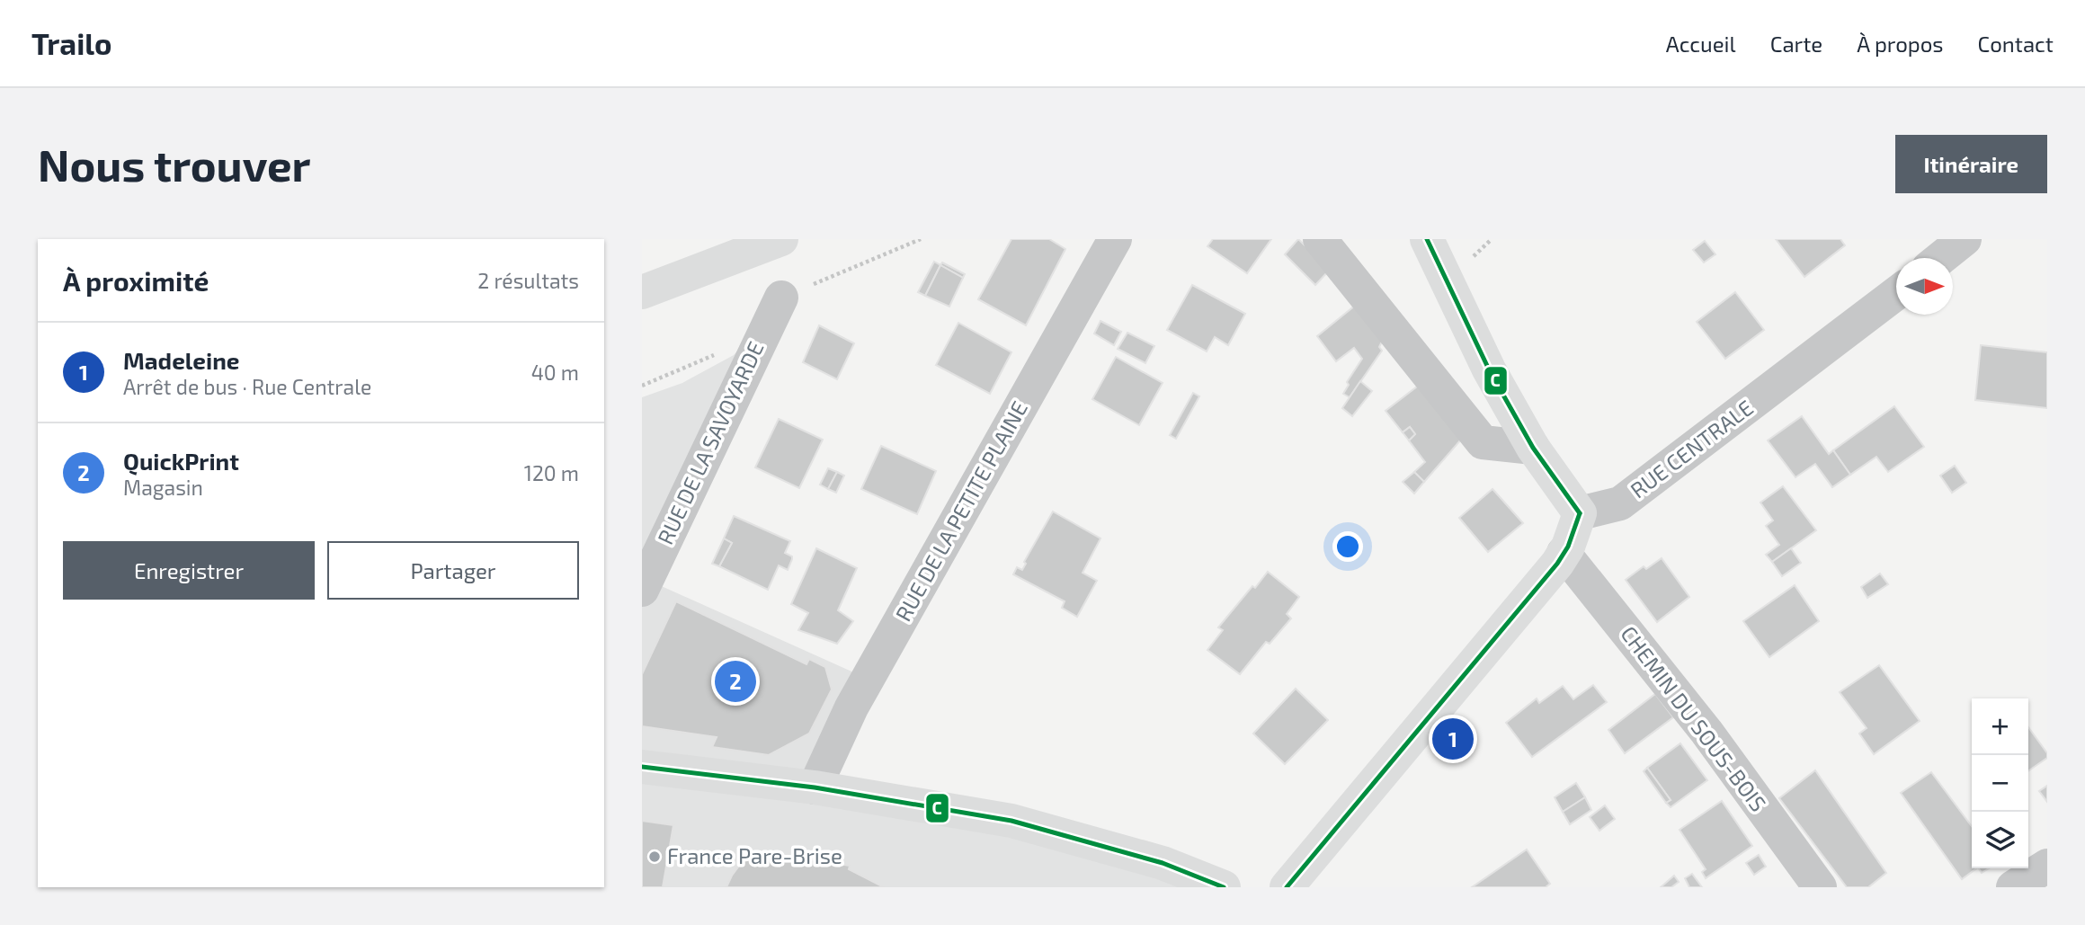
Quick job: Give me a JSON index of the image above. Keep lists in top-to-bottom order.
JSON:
{
  "streets": {
    "street": [
      "RUE DE LA SAVOYARDE",
      "RUE CENTRALE",
      "RUE DE LA PETITE PLAINE",
      "CHEMIN DU SOUS-BOIS"
    ]
  },
  "places": ["France Pare-Brise"],
  "lines": ["transit line C"],
  "north": "right",
  "page": {
    "header": "Trailo",
    "nav": [
      "Accueil",
      "Carte",
      "À propos",
      "Contact"
    ],
    "buttons": [
      "Itinéraire",
      ["Enregistrer", "Partager"]
    ],
    "title": "Nous trouver",
    "heading": ["À proximité", "2 résultats"],
    "list": [
      {
        "mark": "1",
        "name": "Madeleine",
        "note": "Arrêt de bus · Rue Centrale",
        "value": "40 m"
      },
      {
        "mark": "2",
        "name": "QuickPrint",
        "note": "Magasin",
        "value": "120 m"
      }
    ],
    "pins": ["2", "1"],
    "map_buttons": ["+", "−"]
  }
}
